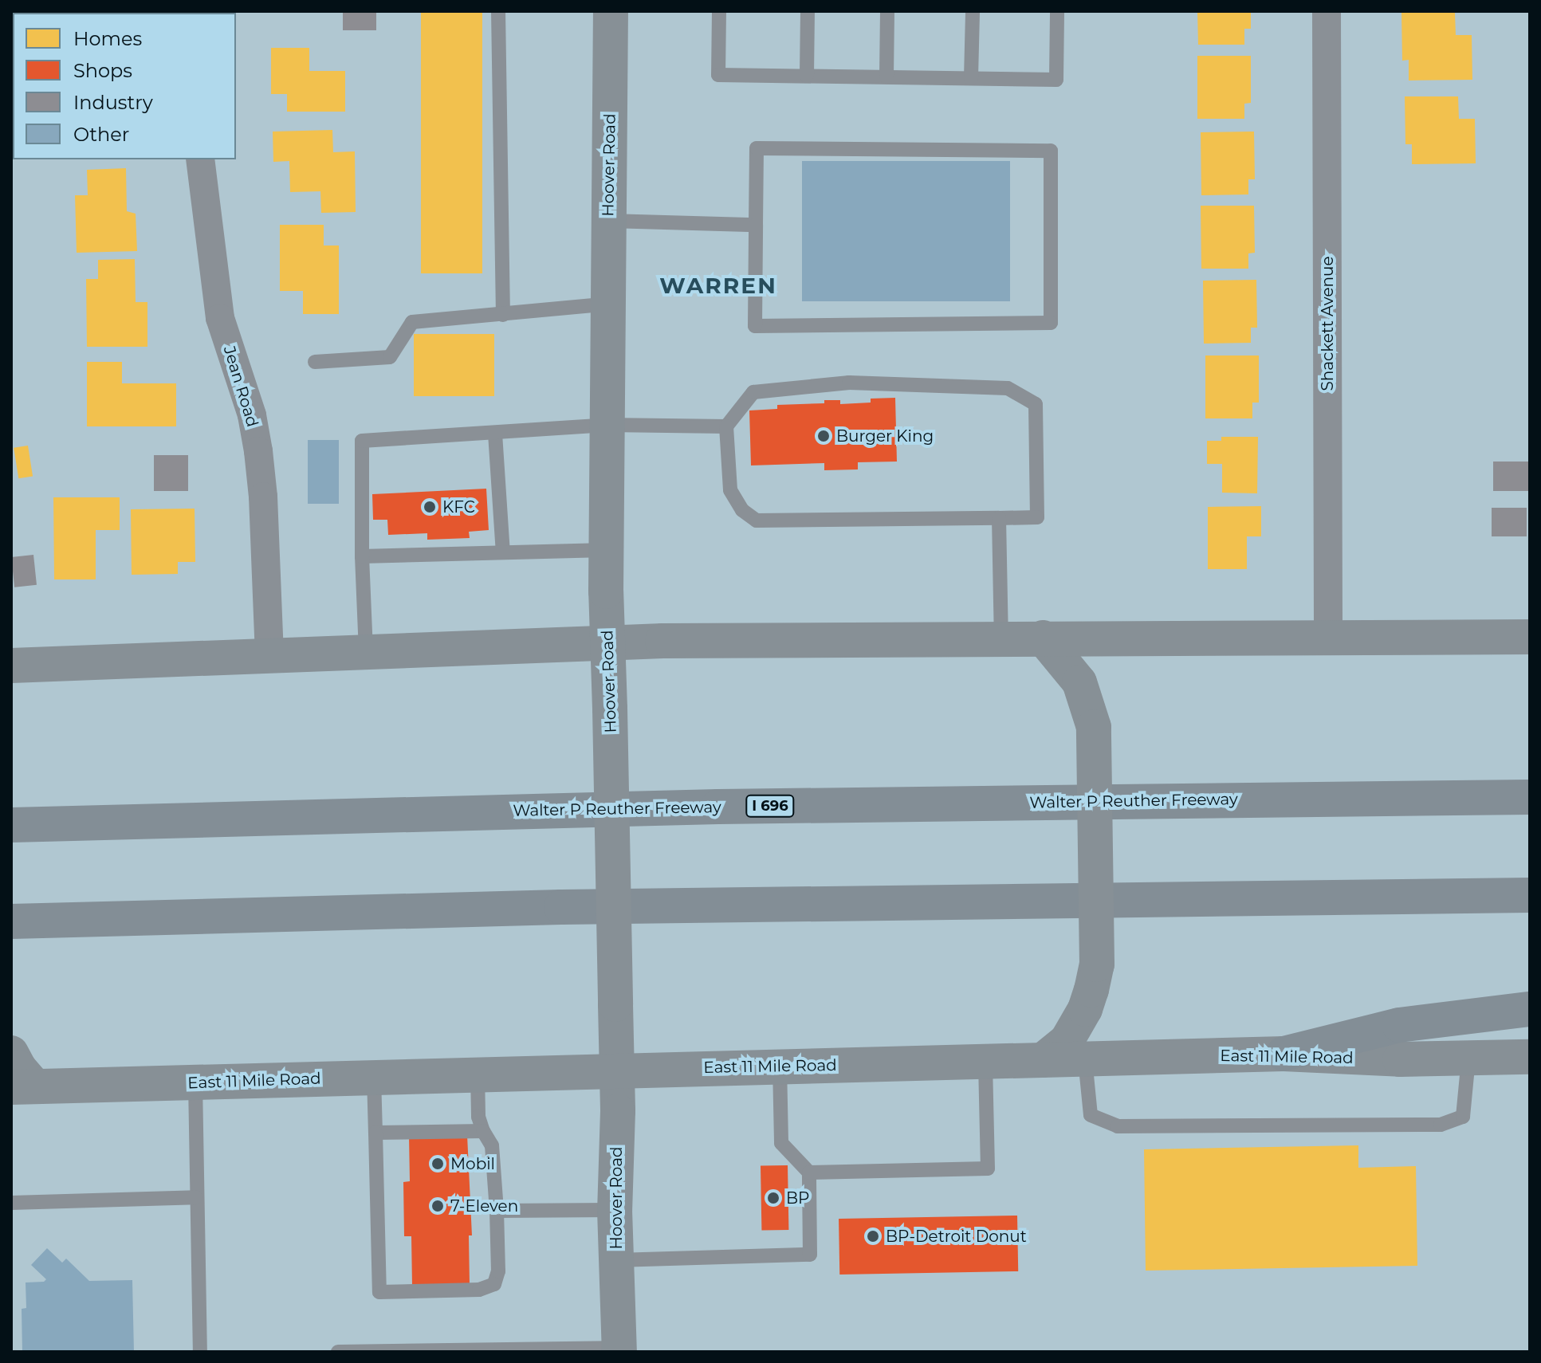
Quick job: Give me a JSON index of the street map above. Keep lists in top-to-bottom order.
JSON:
{
  "streets": {
    "highway": ["Walter P Reuther Freeway", "I 696"],
    "main road": ["Hoover Road", "East 11 Mile Road"],
    "street": ["Shackett Avenue", "Jean Road"]
  },
  "crossings": [
    ["Hoover Road", "East 11 Mile Road"]
  ],
  "districts": ["WARREN"],
  "places": [
    "Burger King",
    "KFC",
    "Mobil",
    "BP",
    "7-Eleven",
    "BP-Detroit Donut"
  ],
  "legend": [
    "Homes",
    "Shops",
    "Industry",
    "Other"
  ]
}
